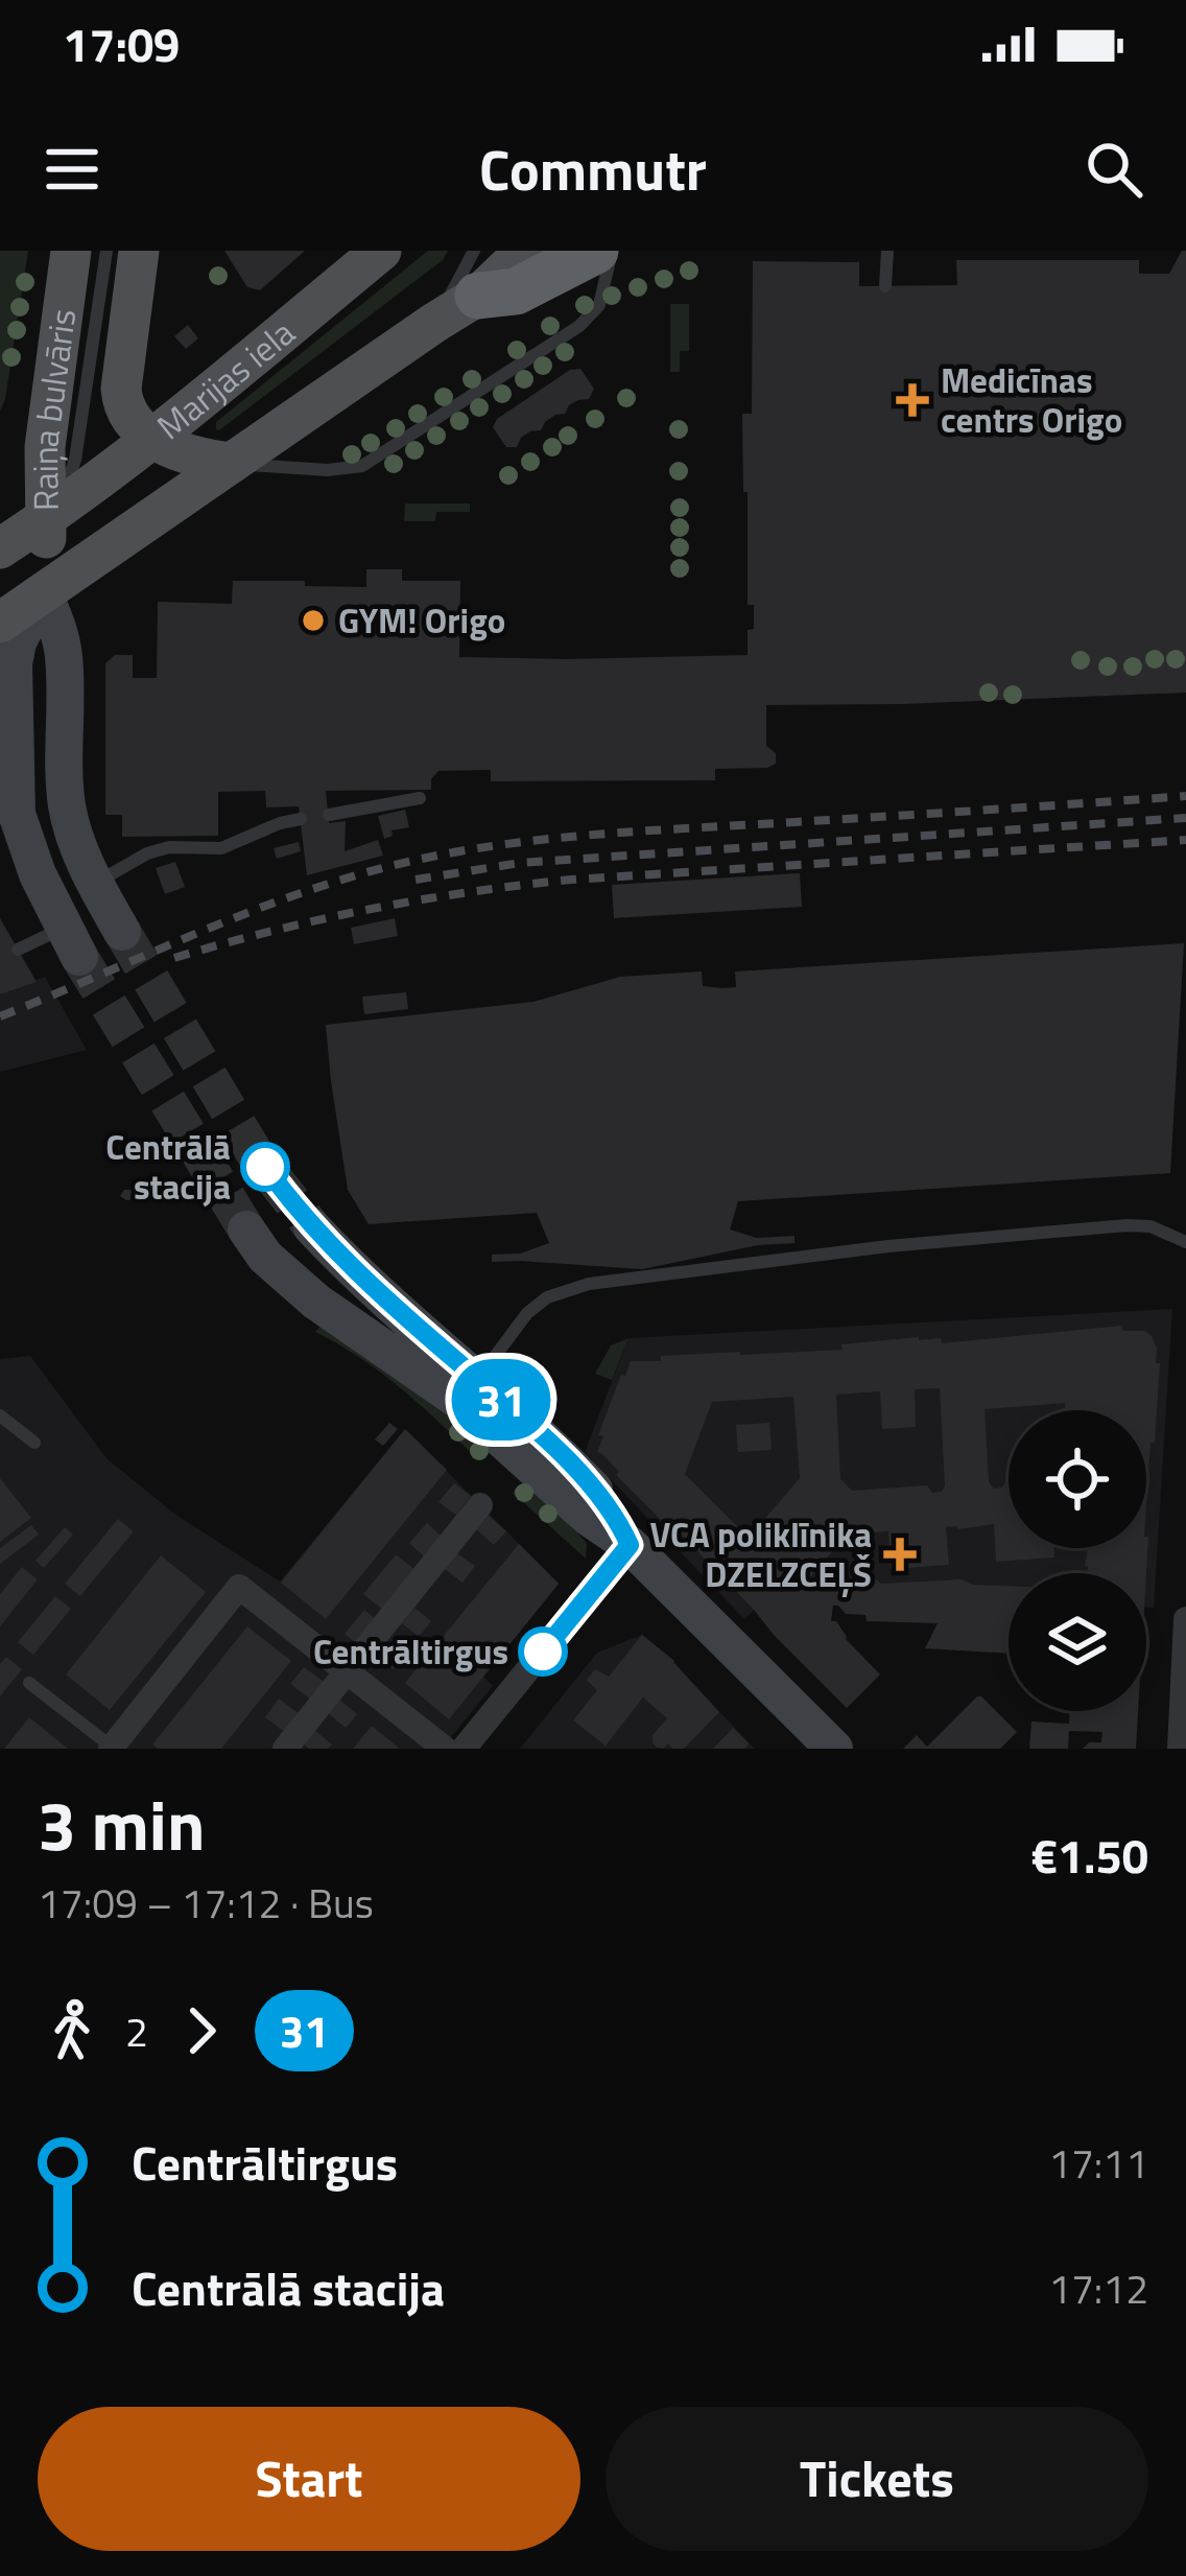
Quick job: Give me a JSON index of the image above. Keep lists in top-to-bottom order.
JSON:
{
  "streets": {
    "main road": ["Marijas iela", "Raiņa bulvāris"]
  },
  "crossings": [
    ["Marijas iela", "Raiņa bulvāris"]
  ],
  "places": {
    "health": ["Medicīnas centrs Origo", "VCA poliklīnika DZELZCEĻŠ"],
    "other": ["GYM! Origo", "Centrālā stacija", "Centrāltirgus"]
  },
  "lines": ["bus line 31"],
  "page": {
    "status": "17:09",
    "header": "Commutr",
    "on_map": "31",
    "heading": ["3 min", "17:09 – 17:12 · Bus", "€1.50"],
    "legs": ["2", "31"],
    "list": [
      {
        "name": "Centrāltirgus",
        "value": "17:11"
      },
      {
        "name": "Centrālā stacija",
        "value": "17:12"
      }
    ],
    "buttons": ["Start", "Tickets"]
  }
}
